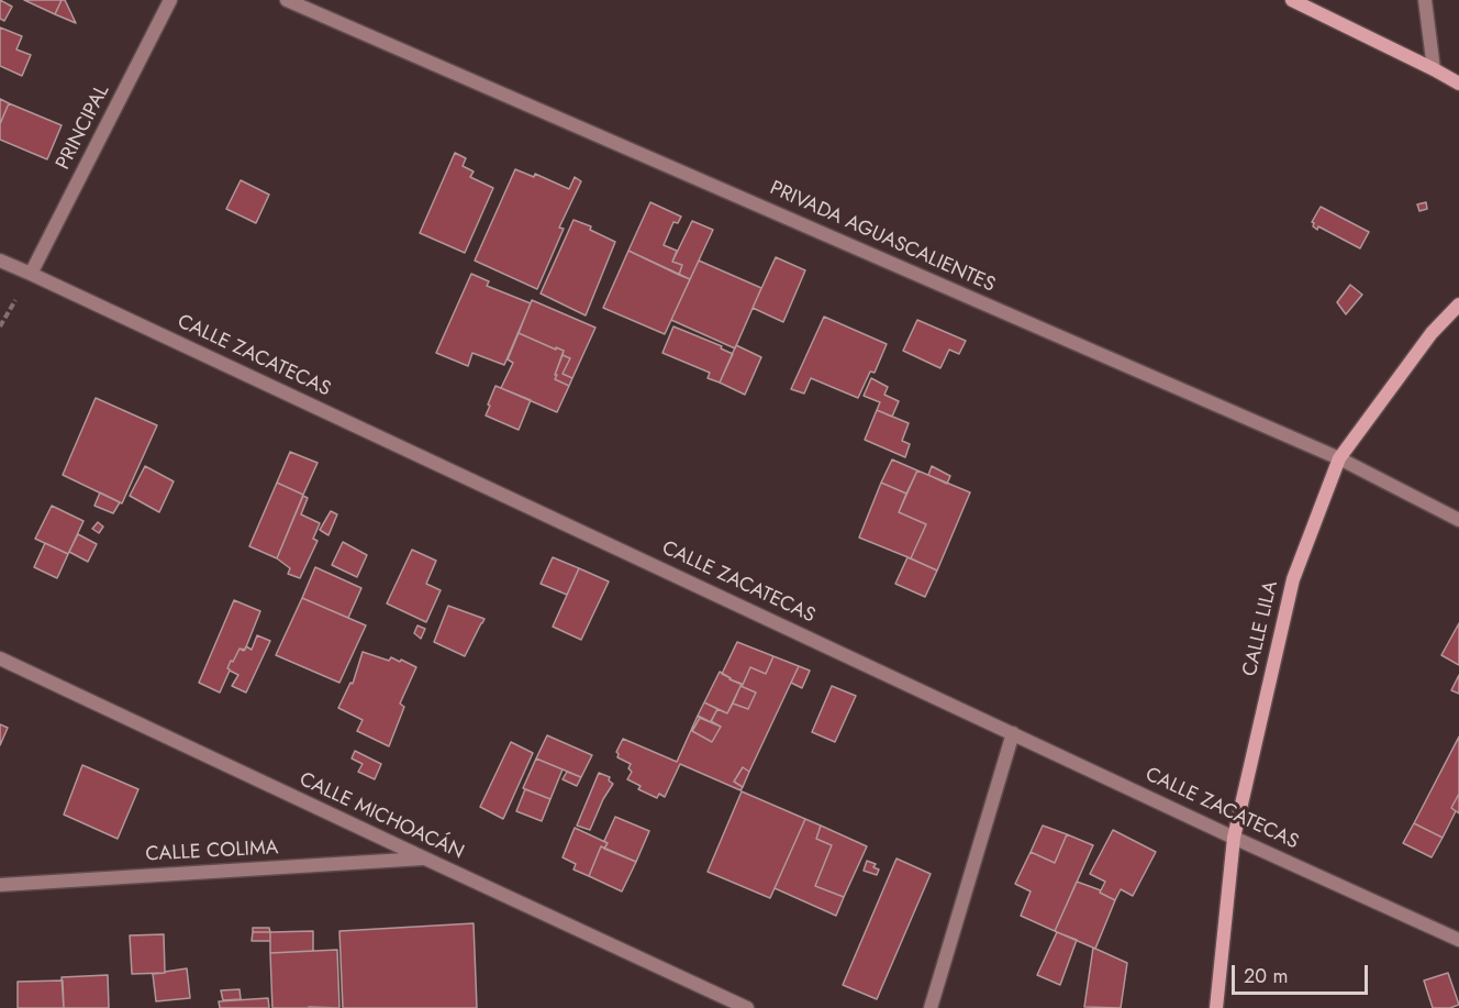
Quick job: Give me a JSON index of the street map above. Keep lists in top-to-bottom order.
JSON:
{
  "streets": {
    "street": [
      "PRINCIPAL",
      "PRIVADA AGUASCALIENTES",
      "CALLE ZACATECAS",
      "CALLE LILA",
      "CALLE MICHOACÁN",
      "CALLE COLIMA"
    ]
  },
  "crossings": [
    ["PRINCIPAL", "CALLE ZACATECAS"],
    ["PRIVADA AGUASCALIENTES", "CALLE LILA"],
    ["CALLE ZACATECAS", "CALLE LILA"],
    ["CALLE MICHOACÁN", "CALLE COLIMA"]
  ],
  "scale_bar": "20 m"
}
